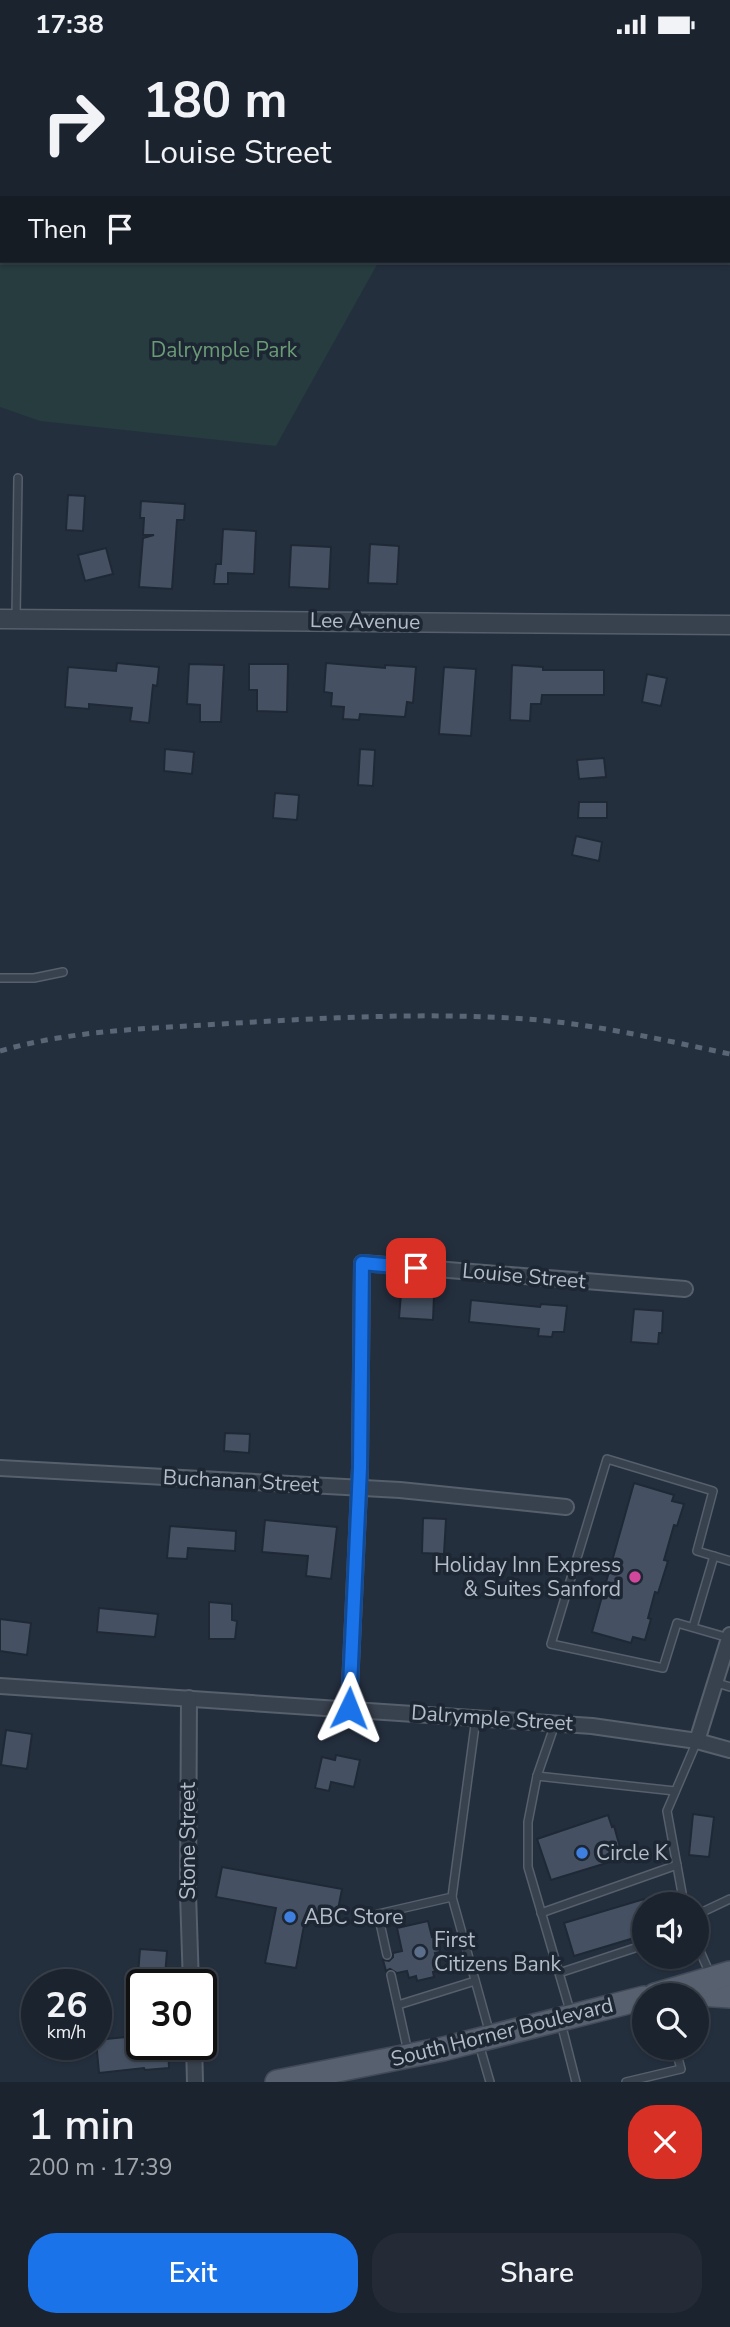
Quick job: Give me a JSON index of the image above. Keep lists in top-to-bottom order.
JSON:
{
  "streets": {
    "main road": ["South Horner Boulevard"],
    "street": [
      "Lee Avenue",
      "Louise Street",
      "Buchanan Street",
      "Dalrymple Street",
      "Stone Street"
    ]
  },
  "crossings": [
    ["Louise Street", "Buchanan Street"],
    ["Dalrymple Street", "Stone Street"]
  ],
  "parks": ["Dalrymple Park"],
  "places": [
    "Holiday Inn Express & Suites Sanford",
    "Circle K",
    "ABC Store",
    "First Citizens Bank"
  ],
  "page": {
    "status": "17:38",
    "turn": ["180 m", "Louise Street"],
    "then": "Then",
    "speed": "26 km/h",
    "limit": "30",
    "heading": ["1 min", "200 m · 17:39"],
    "buttons": ["Exit", "Share"]
  }
}
